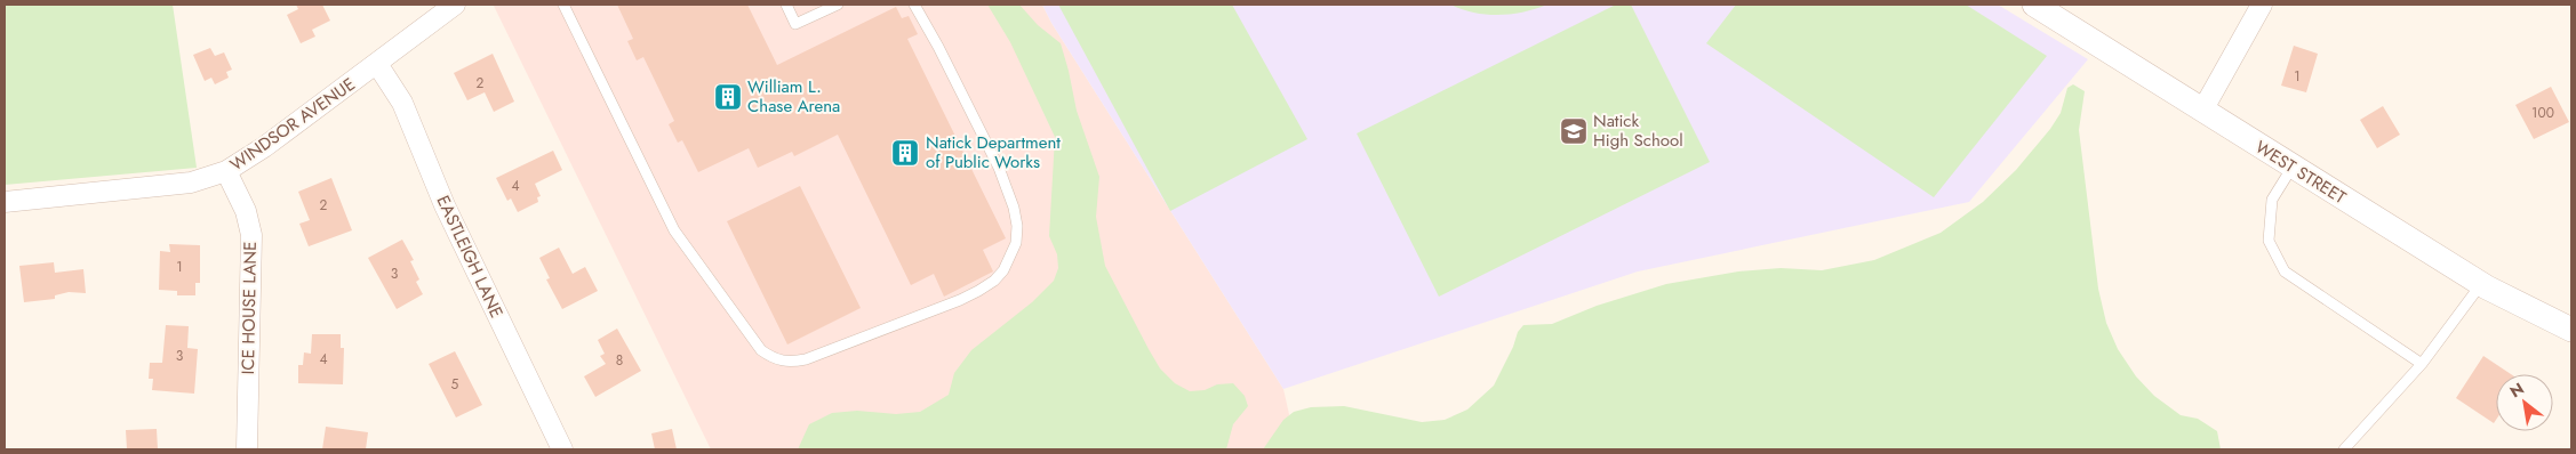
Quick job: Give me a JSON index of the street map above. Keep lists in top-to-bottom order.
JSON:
{
  "streets": {
    "street": [
      "WINDSOR AVENUE",
      "WEST STREET",
      "EASTLEIGH LANE",
      "ICE HOUSE LANE"
    ]
  },
  "crossings": [
    ["WINDSOR AVENUE", "EASTLEIGH LANE"],
    ["WINDSOR AVENUE", "ICE HOUSE LANE"]
  ],
  "places": {
    "building": ["William L. Chase Arena", "Natick Department of Public Works"],
    "school or university": ["Natick High School"]
  },
  "house_numbers": [
    "1",
    "2",
    "100",
    "4",
    "2",
    "1",
    "3",
    "3",
    "4",
    "8",
    "5"
  ],
  "north": "top left"
}
